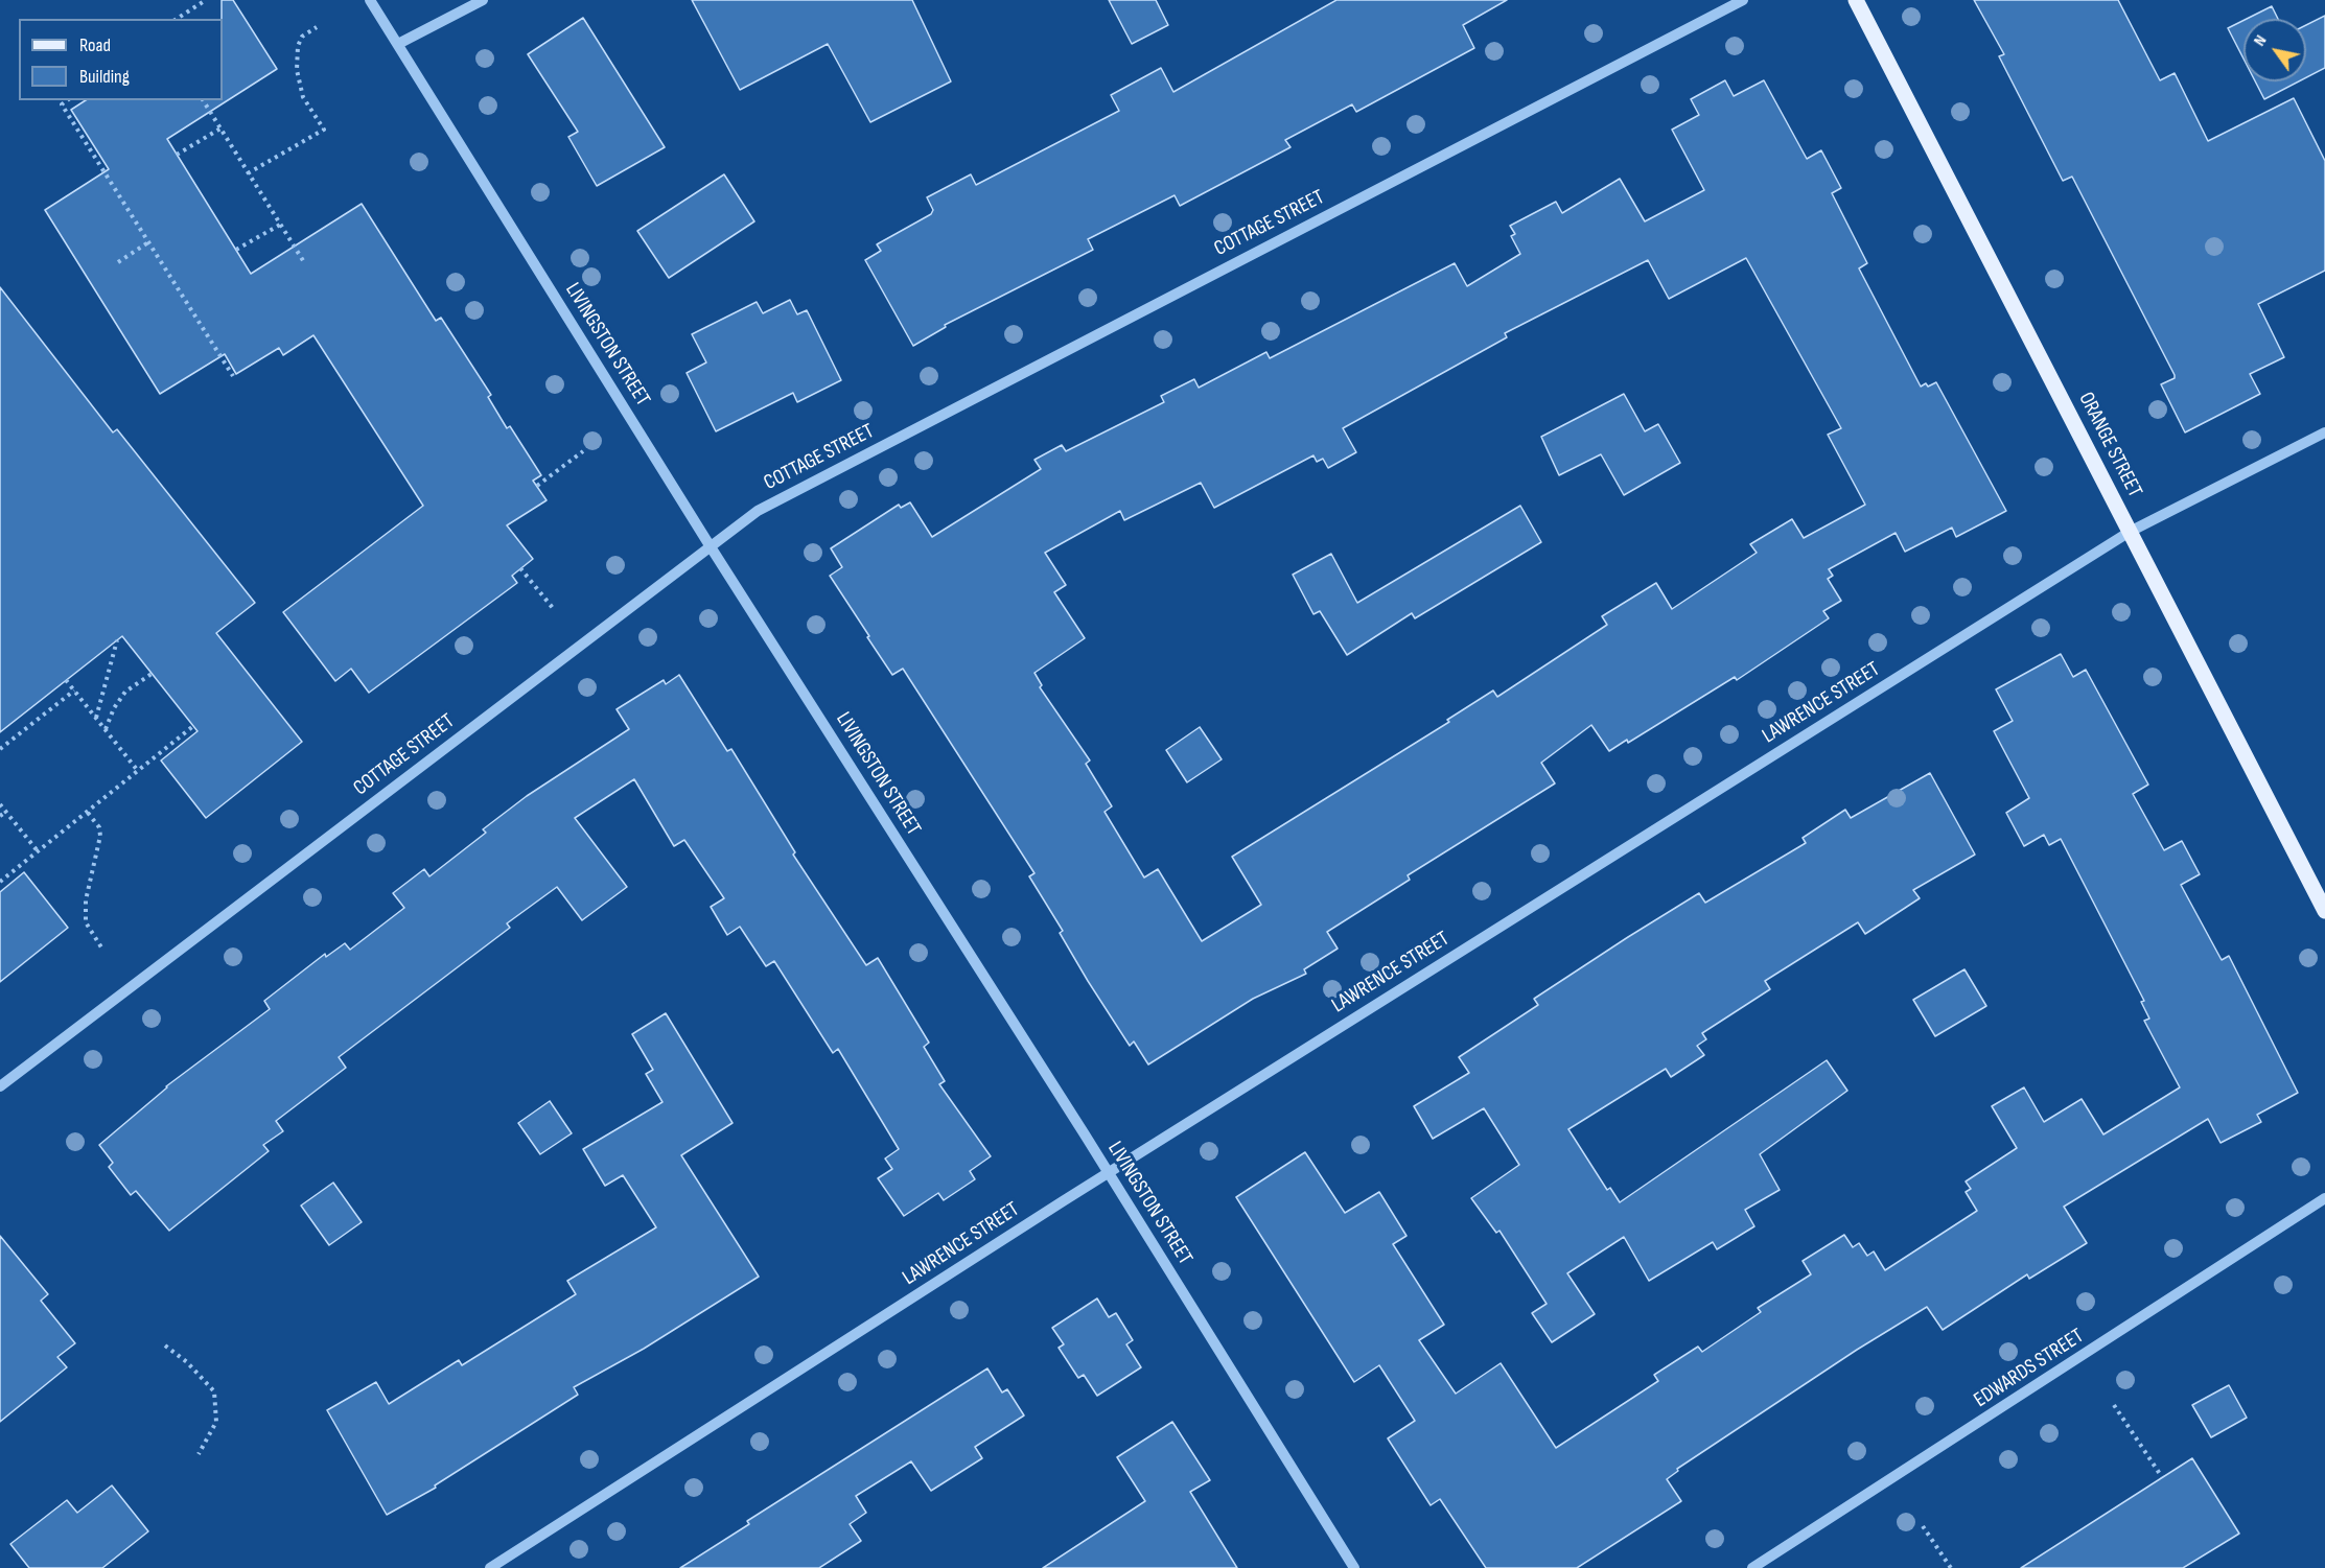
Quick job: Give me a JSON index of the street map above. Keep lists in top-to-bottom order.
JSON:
{
  "streets": {
    "main road": ["ORANGE STREET"],
    "street": [
      "COTTAGE STREET",
      "LIVINGSTON STREET",
      "LAWRENCE STREET",
      "EDWARDS STREET"
    ]
  },
  "crossings": [
    ["COTTAGE STREET", "LIVINGSTON STREET"],
    ["LIVINGSTON STREET", "LAWRENCE STREET"],
    ["ORANGE STREET", "LAWRENCE STREET"]
  ],
  "legend": ["Road", "Building"],
  "north": "top left"
}
